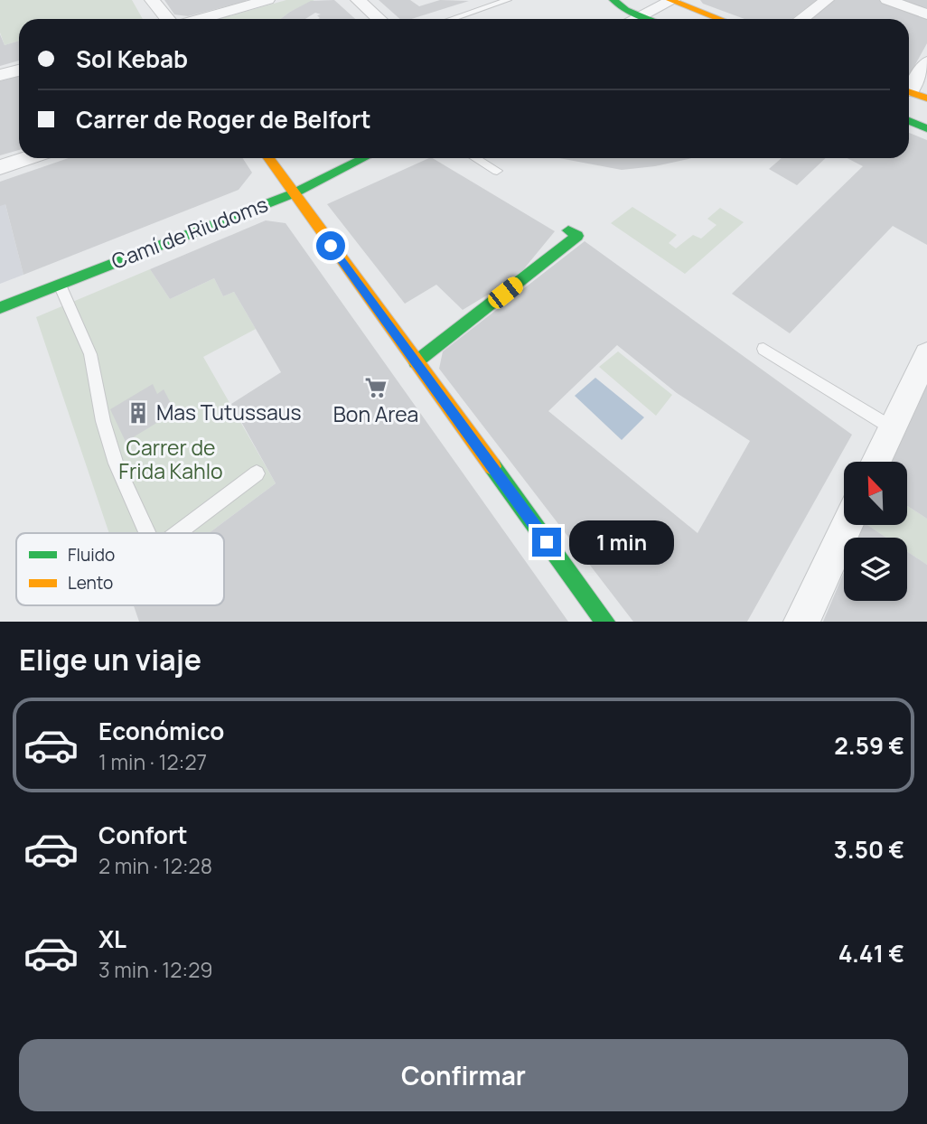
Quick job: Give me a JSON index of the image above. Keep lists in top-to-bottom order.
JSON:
{
  "streets": {
    "street": ["Camí de Riudoms"]
  },
  "parks": ["Carrer de Frida Kahlo"],
  "places": {
    "supermarket": ["Bon Area"],
    "building": ["Mas Tutussaus"]
  },
  "legend": ["Fluido", "Lento"],
  "north": "top left",
  "page": {
    "banner": ["Sol Kebab", "Carrer de Roger de Belfort"],
    "bubble": "1 min",
    "heading": "Elige un viaje",
    "list": [
      {
        "name": "Económico",
        "note": "1 min · 12:27",
        "value": "2.59 €"
      },
      {
        "name": "Confort",
        "note": "2 min · 12:28",
        "value": "3.50 €"
      },
      {
        "name": "XL",
        "note": "3 min · 12:29",
        "value": "4.41 €"
      }
    ],
    "buttons": "Confirmar"
  }
}
